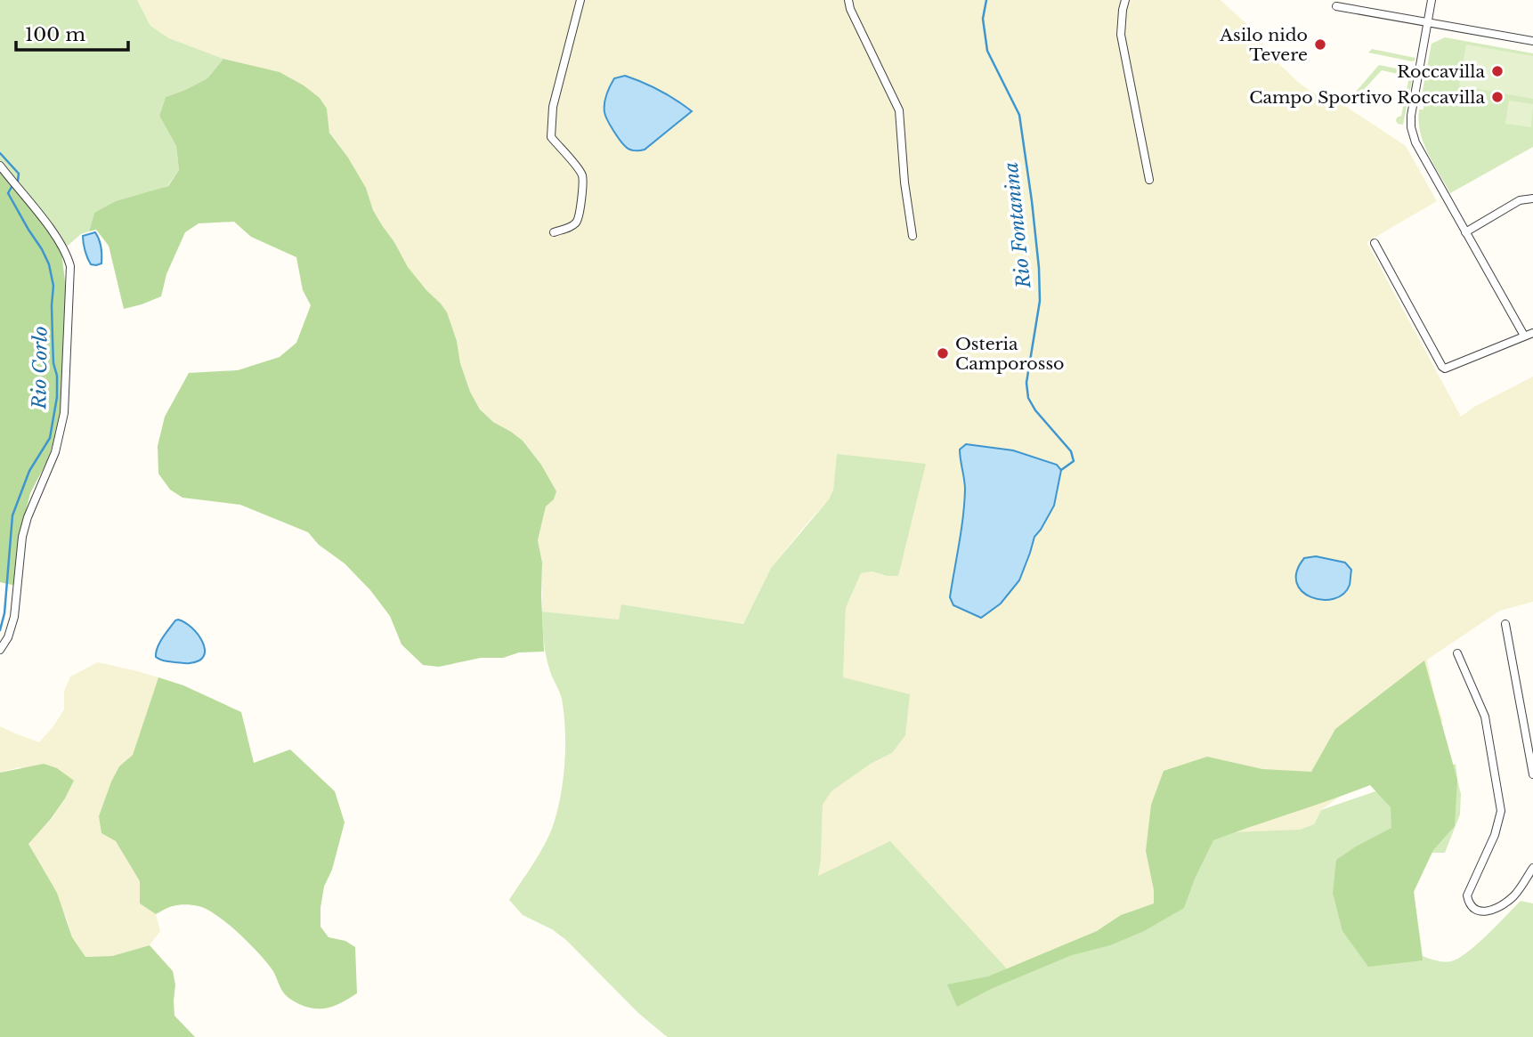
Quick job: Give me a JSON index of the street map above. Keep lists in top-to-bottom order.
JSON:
{
  "water": ["Rio Fontanina", "Rio Corlo"],
  "places": [
    "Asilo nido Tevere",
    "Roccavilla",
    "Campo Sportivo Roccavilla",
    "Osteria Camporosso"
  ],
  "scale_bar": "100 m"
}
